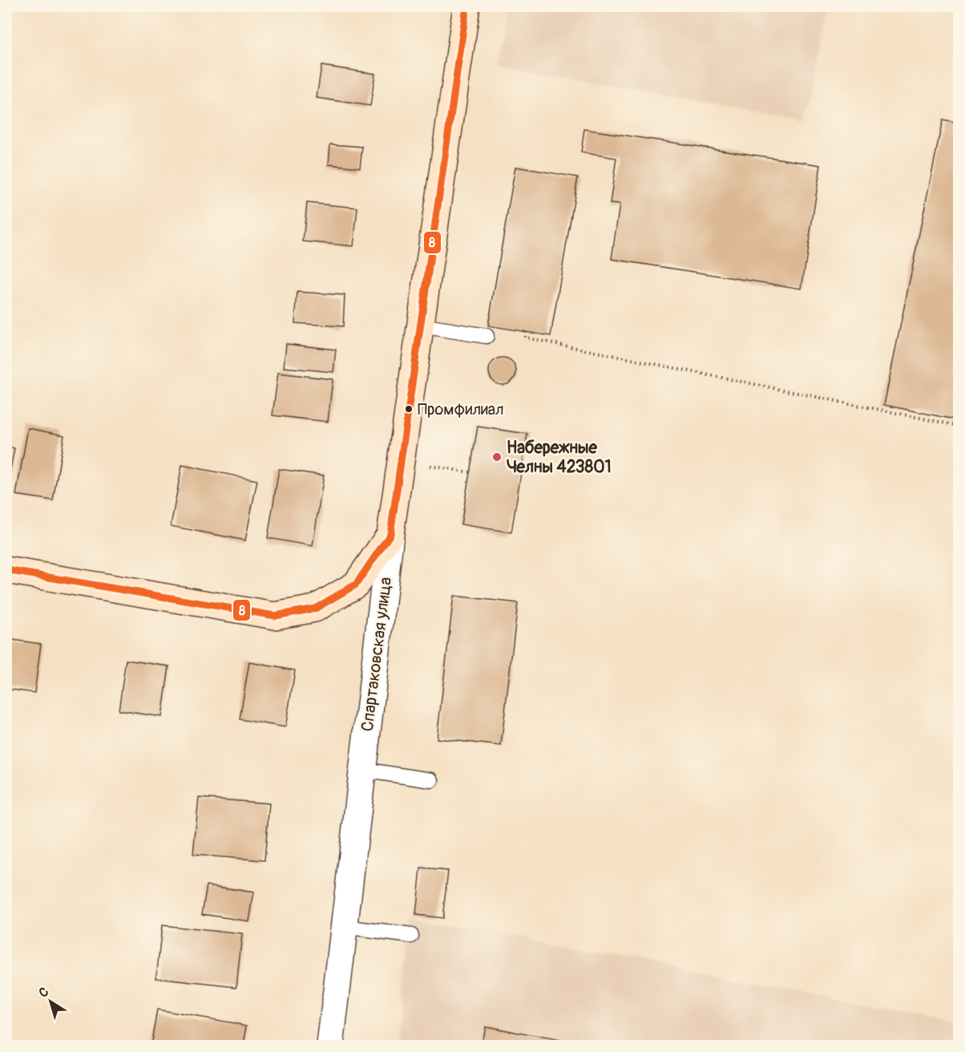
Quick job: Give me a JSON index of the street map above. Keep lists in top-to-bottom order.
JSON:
{
  "streets": {
    "street": ["Спартаковская улица"]
  },
  "places": ["Промфилиал", "Набережные Челны 423801"],
  "lines": ["transit line 8"],
  "north": "top left"
}
